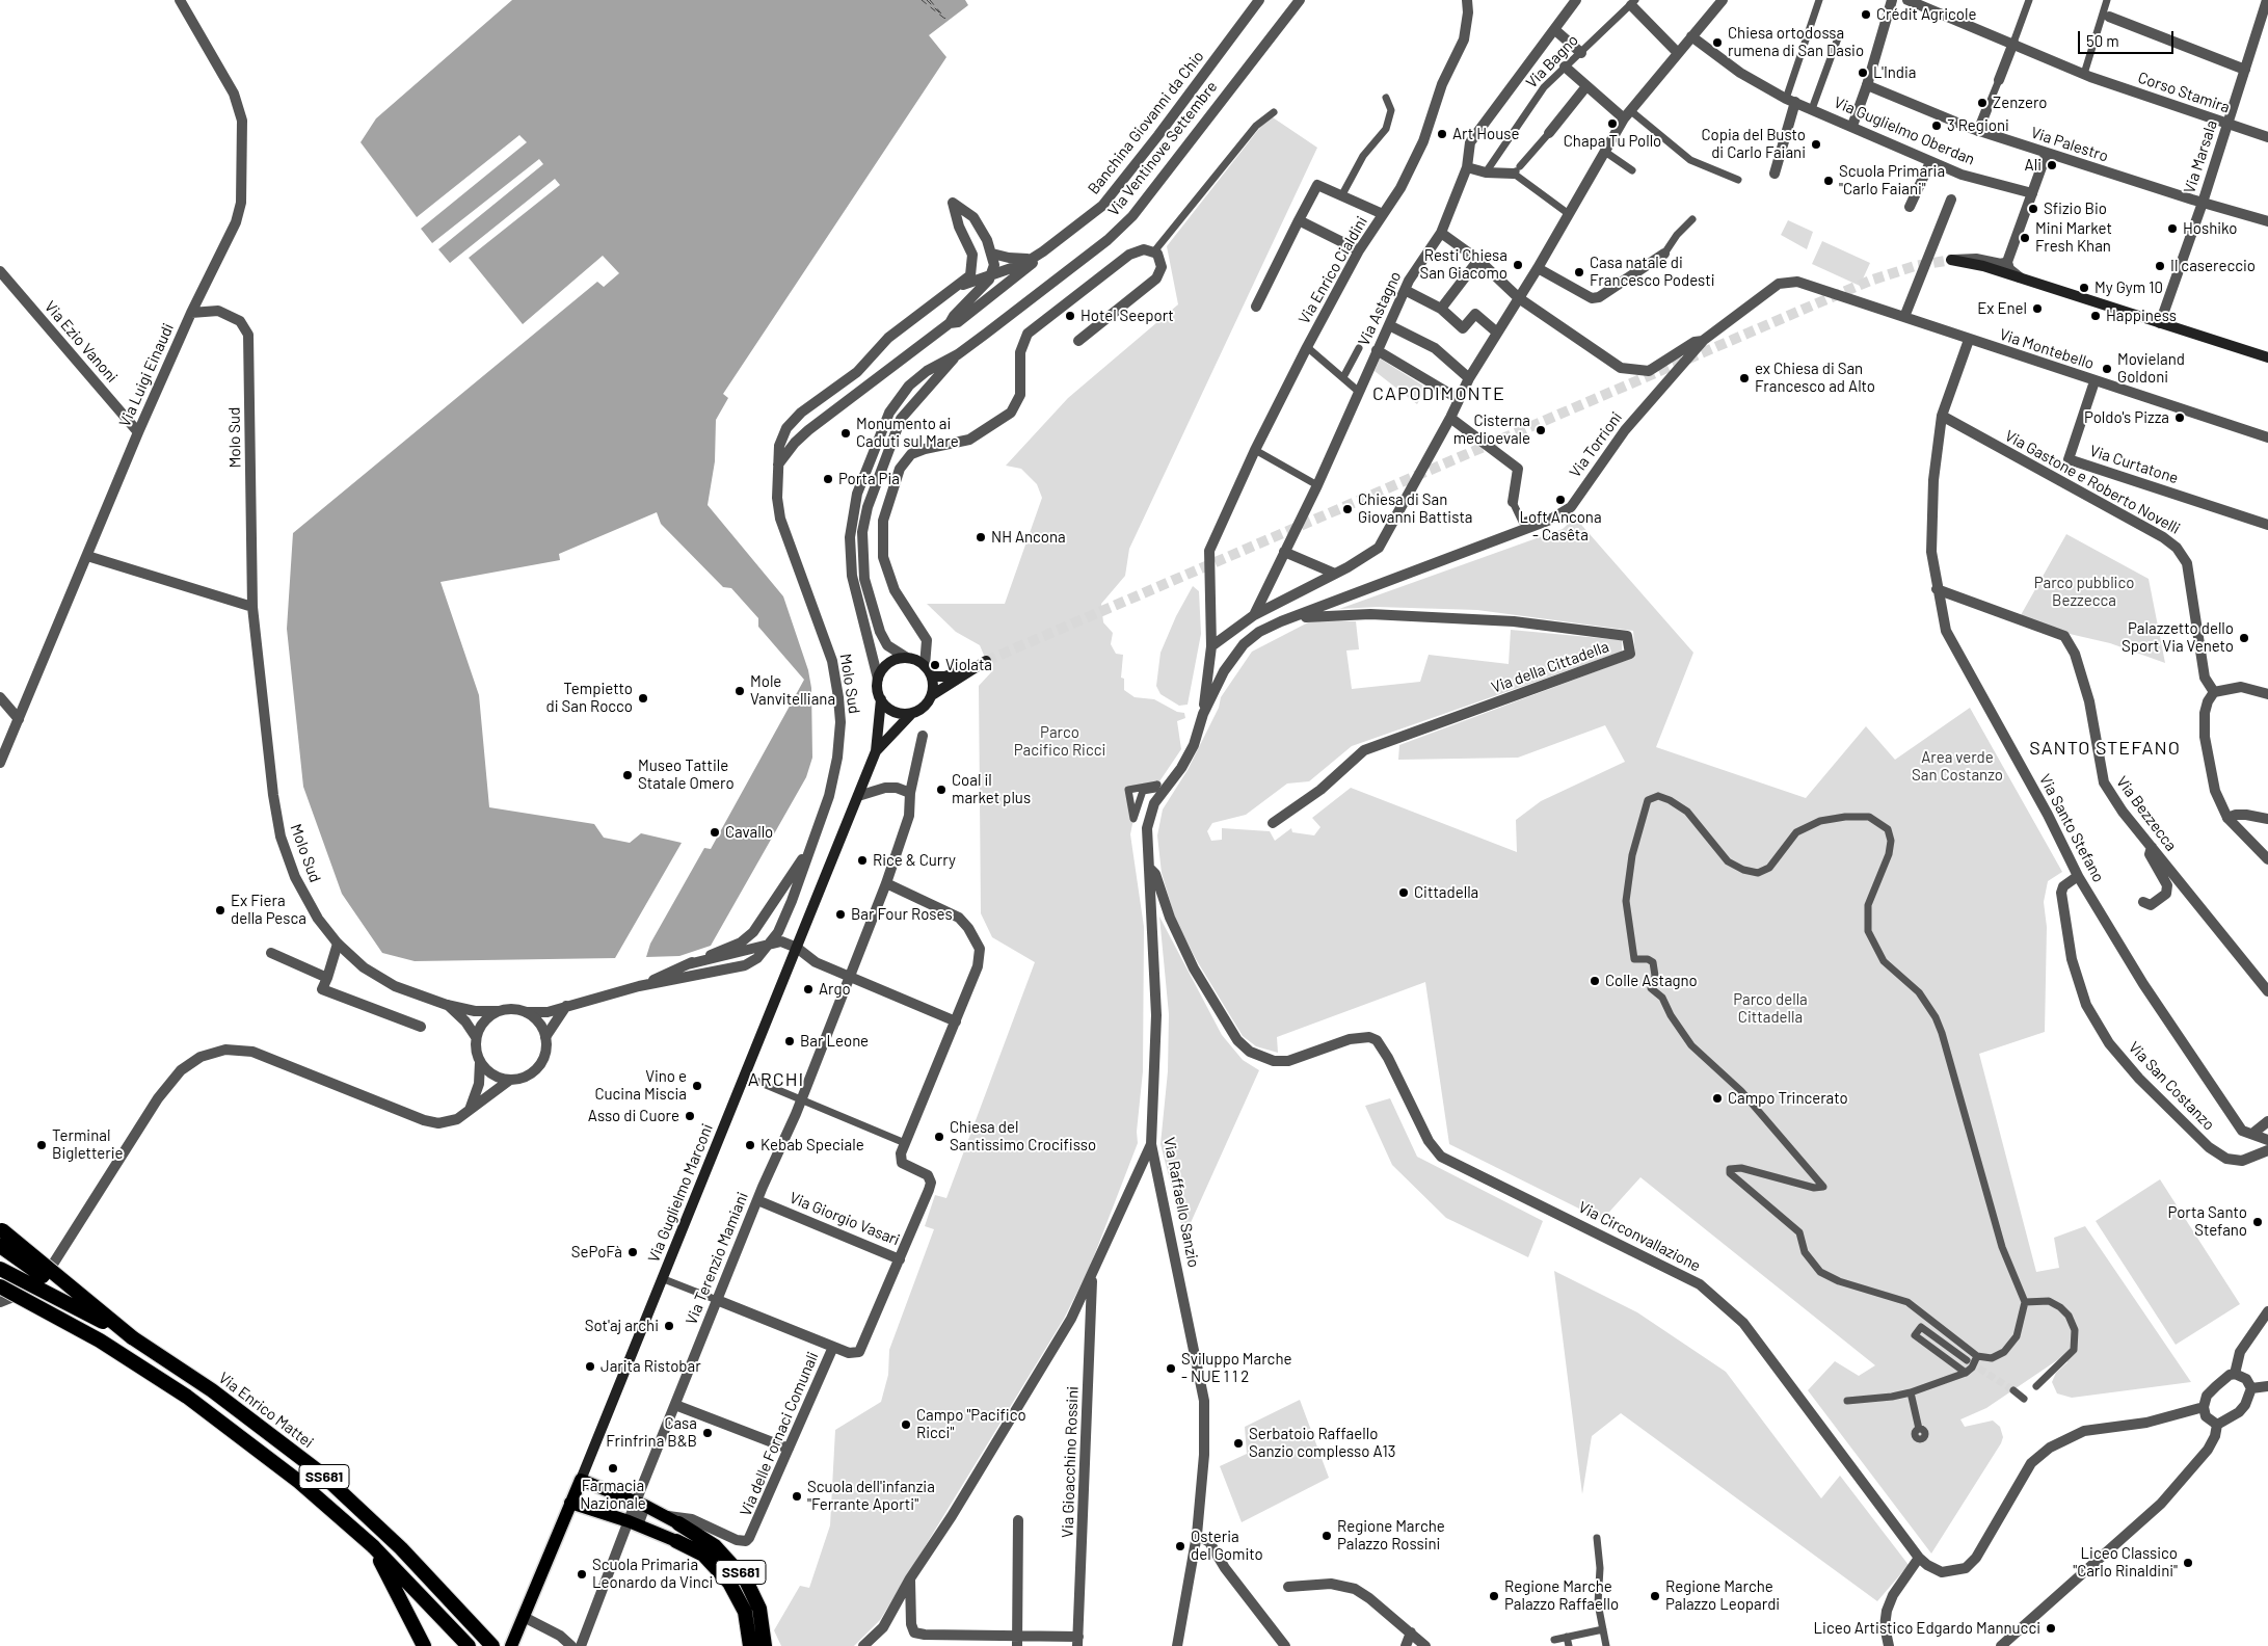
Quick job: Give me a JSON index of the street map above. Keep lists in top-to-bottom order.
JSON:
{
  "streets": {
    "highway": ["Via Enrico Mattei", "SS681"],
    "main road": ["Via Guglielmo Marconi"],
    "street": [
      "Via Bagno",
      "Corso Stamira",
      "Banchina Giovanni da Chio",
      "Via Guglielmo Oberdan",
      "Via Palestro",
      "Via Ventinove Settembre",
      "Via Marsala",
      "Via Enrico Cialdini",
      "Via Astagno",
      "Via Ezio Vanoni",
      "Via Montebello",
      "Via Luigi Einaudi",
      "Molo Sud",
      "Via Torrioni",
      "Via Curtatone",
      "Via Gastone e Roberto Novelli",
      "Via della Cittadella",
      "Via Bezzecca",
      "Via Santo Stefano",
      "Via San Costanzo",
      "Via Raffaello Sanzio",
      "Via Giorgio Vasari",
      "Via Circonvallazione",
      "Via Terenzio Mamiani",
      "Via delle Fornaci Comunali",
      "Via Gioacchino Rossini"
    ]
  },
  "crossings": [
    ["Corso Stamira", "Via Marsala"],
    ["Banchina Giovanni da Chio", "Molo Sud"],
    ["Via Palestro", "Via Marsala"],
    ["Via Ventinove Settembre", "Via Guglielmo Marconi"],
    ["Via Ezio Vanoni", "Via Luigi Einaudi"],
    ["Via Montebello", "Via Torrioni"],
    ["Via Montebello", "Via Curtatone"],
    ["Via Montebello", "Via Santo Stefano"],
    ["Via Luigi Einaudi", "Molo Sud"],
    ["Molo Sud", "Via Guglielmo Marconi"],
    ["Via Torrioni", "Via della Cittadella"],
    ["Via Torrioni", "Via Raffaello Sanzio"],
    ["Via Gastone e Roberto Novelli", "Via Santo Stefano"],
    ["Via Bezzecca", "Via Santo Stefano"],
    ["Via Santo Stefano", "Via San Costanzo"],
    ["Via Guglielmo Marconi", "Via delle Fornaci Comunali"],
    ["Via Raffaello Sanzio", "Via Circonvallazione"],
    ["Via Giorgio Vasari", "Via Terenzio Mamiani"],
    ["Via Giorgio Vasari", "Via delle Fornaci Comunali"],
    ["Via Terenzio Mamiani", "Via delle Fornaci Comunali"],
    ["Via delle Fornaci Comunali", "SS681"]
  ],
  "districts": ["CAPODIMONTE", "SANTO STEFANO", "ARCHI"],
  "parks": [
    "Parco pubblico Bezzecca",
    "Parco Pacifico Ricci",
    "Area verde San Costanzo",
    "Parco della Cittadella"
  ],
  "places": [
    "Crédit Agricole",
    "Chiesa ortodossa rumena di San Dasio",
    "L'India",
    "Zenzero",
    "Chapa Tu Pollo",
    "3 Regioni",
    "Art House",
    "Copia del Busto di Carlo Faiani",
    "Ali",
    "Scuola Primaria \"Carlo Faiani\"",
    "Sfizio Bio",
    "Hoshiko",
    "Mini Market Fresh Khan",
    "Resti Chiesa San Giacomo",
    "Il casereccio",
    "Casa natale di Francesco Podesti",
    "My Gym 10",
    "Ex Enel",
    "Hotel Seeport",
    "Happiness",
    "Movieland Goldoni",
    "ex Chiesa di San Francesco ad Alto",
    "Poldo's Pizza",
    "Cisterna medioevale",
    "Monumento ai Caduti sul Mare",
    "Porta Pia",
    "Loft Ancona - Casêta",
    "Chiesa di San Giovanni Battista",
    "NH Ancona",
    "Palazzetto dello Sport Via Veneto",
    "Violata",
    "Mole Vanvitelliana",
    "Tempietto di San Rocco",
    "Museo Tattile Statale Omero",
    "Coal il market plus",
    "Cavallo",
    "Rice & Curry",
    "Cittadella",
    "Ex Fiera della Pesca",
    "Bar Four Roses",
    "Colle Astagno",
    "Argo",
    "Bar Leone",
    "Vino e Cucina Miscia",
    "Campo Trincerato",
    "Asso di Cuore",
    "Chiesa del Santissimo Crocifisso",
    "Terminal Bigletterie",
    "Kebab Speciale",
    "Porta Santo Stefano",
    "SePoFà",
    "Sot'aj archi",
    "Jarita Ristobar",
    "Sviluppo Marche - NUE 1 1 2",
    "Campo \"Pacifico Ricci\"",
    "Casa Frinfrina B&B",
    "Serbatoio Raffaello Sanzio complesso A13",
    "Farmacia Nazionale",
    "Scuola dell'infanzia \"Ferrante Aporti\"",
    "Regione Marche Palazzo Rossini",
    "Osteria del Gomito",
    "Liceo Classico \"Carlo Rinaldini\"",
    "Scuola Primaria Leonardo da Vinci",
    "Regione Marche Palazzo Raffaello",
    "Regione Marche Palazzo Leopardi",
    "Liceo Artistico Edgardo Mannucci"
  ],
  "scale_bar": "50 m"
}
